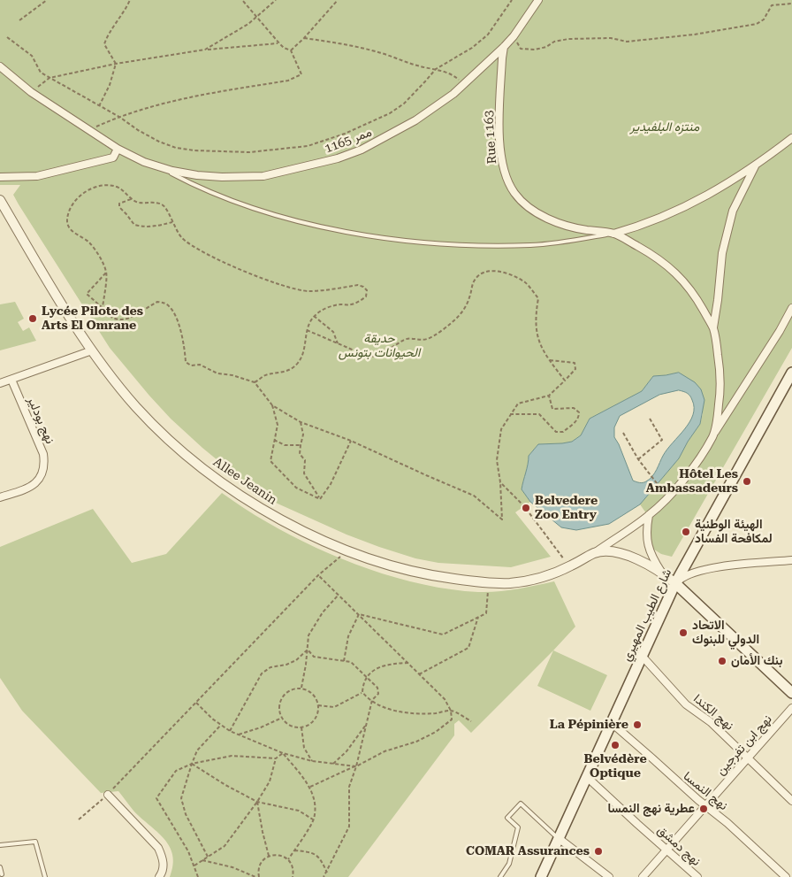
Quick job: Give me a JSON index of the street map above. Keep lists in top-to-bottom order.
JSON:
{
  "streets": {
    "main road": ["شارع الطيب المهيري"],
    "street": [
      "Rue 1163",
      "ممر 1165",
      "نهج بودلير",
      "Allee Jeanin",
      "نهج الكندا",
      "نهج ابن تفرجين",
      "نهج النمسا",
      "نهج دمشق"
    ]
  },
  "crossings": [
    ["Rue 1163", "ممر 1165"],
    ["شارع الطيب المهيري", "نهج الكندا"],
    ["شارع الطيب المهيري", "نهج النمسا"],
    ["شارع الطيب المهيري", "نهج دمشق"],
    ["نهج الكندا", "نهج ابن تفرجين"],
    ["نهج ابن تفرجين", "نهج النمسا"],
    ["نهج ابن تفرجين", "نهج دمشق"]
  ],
  "parks": ["منتزه البلفيدير", "حديقة الحيوانات بتونس"],
  "places": [
    "Lycée Pilote des Arts El Omrane",
    "Hôtel Les Ambassadeurs",
    "Belvedere Zoo Entry",
    "الهيئة الوطنية لمكافحة الفساد",
    "الاتحاد الدولي للبنوك",
    "بنك الأمان",
    "La Pépinière",
    "Belvédère Optique",
    "عطرية نهج النمسا",
    "COMAR Assurances"
  ]
}
